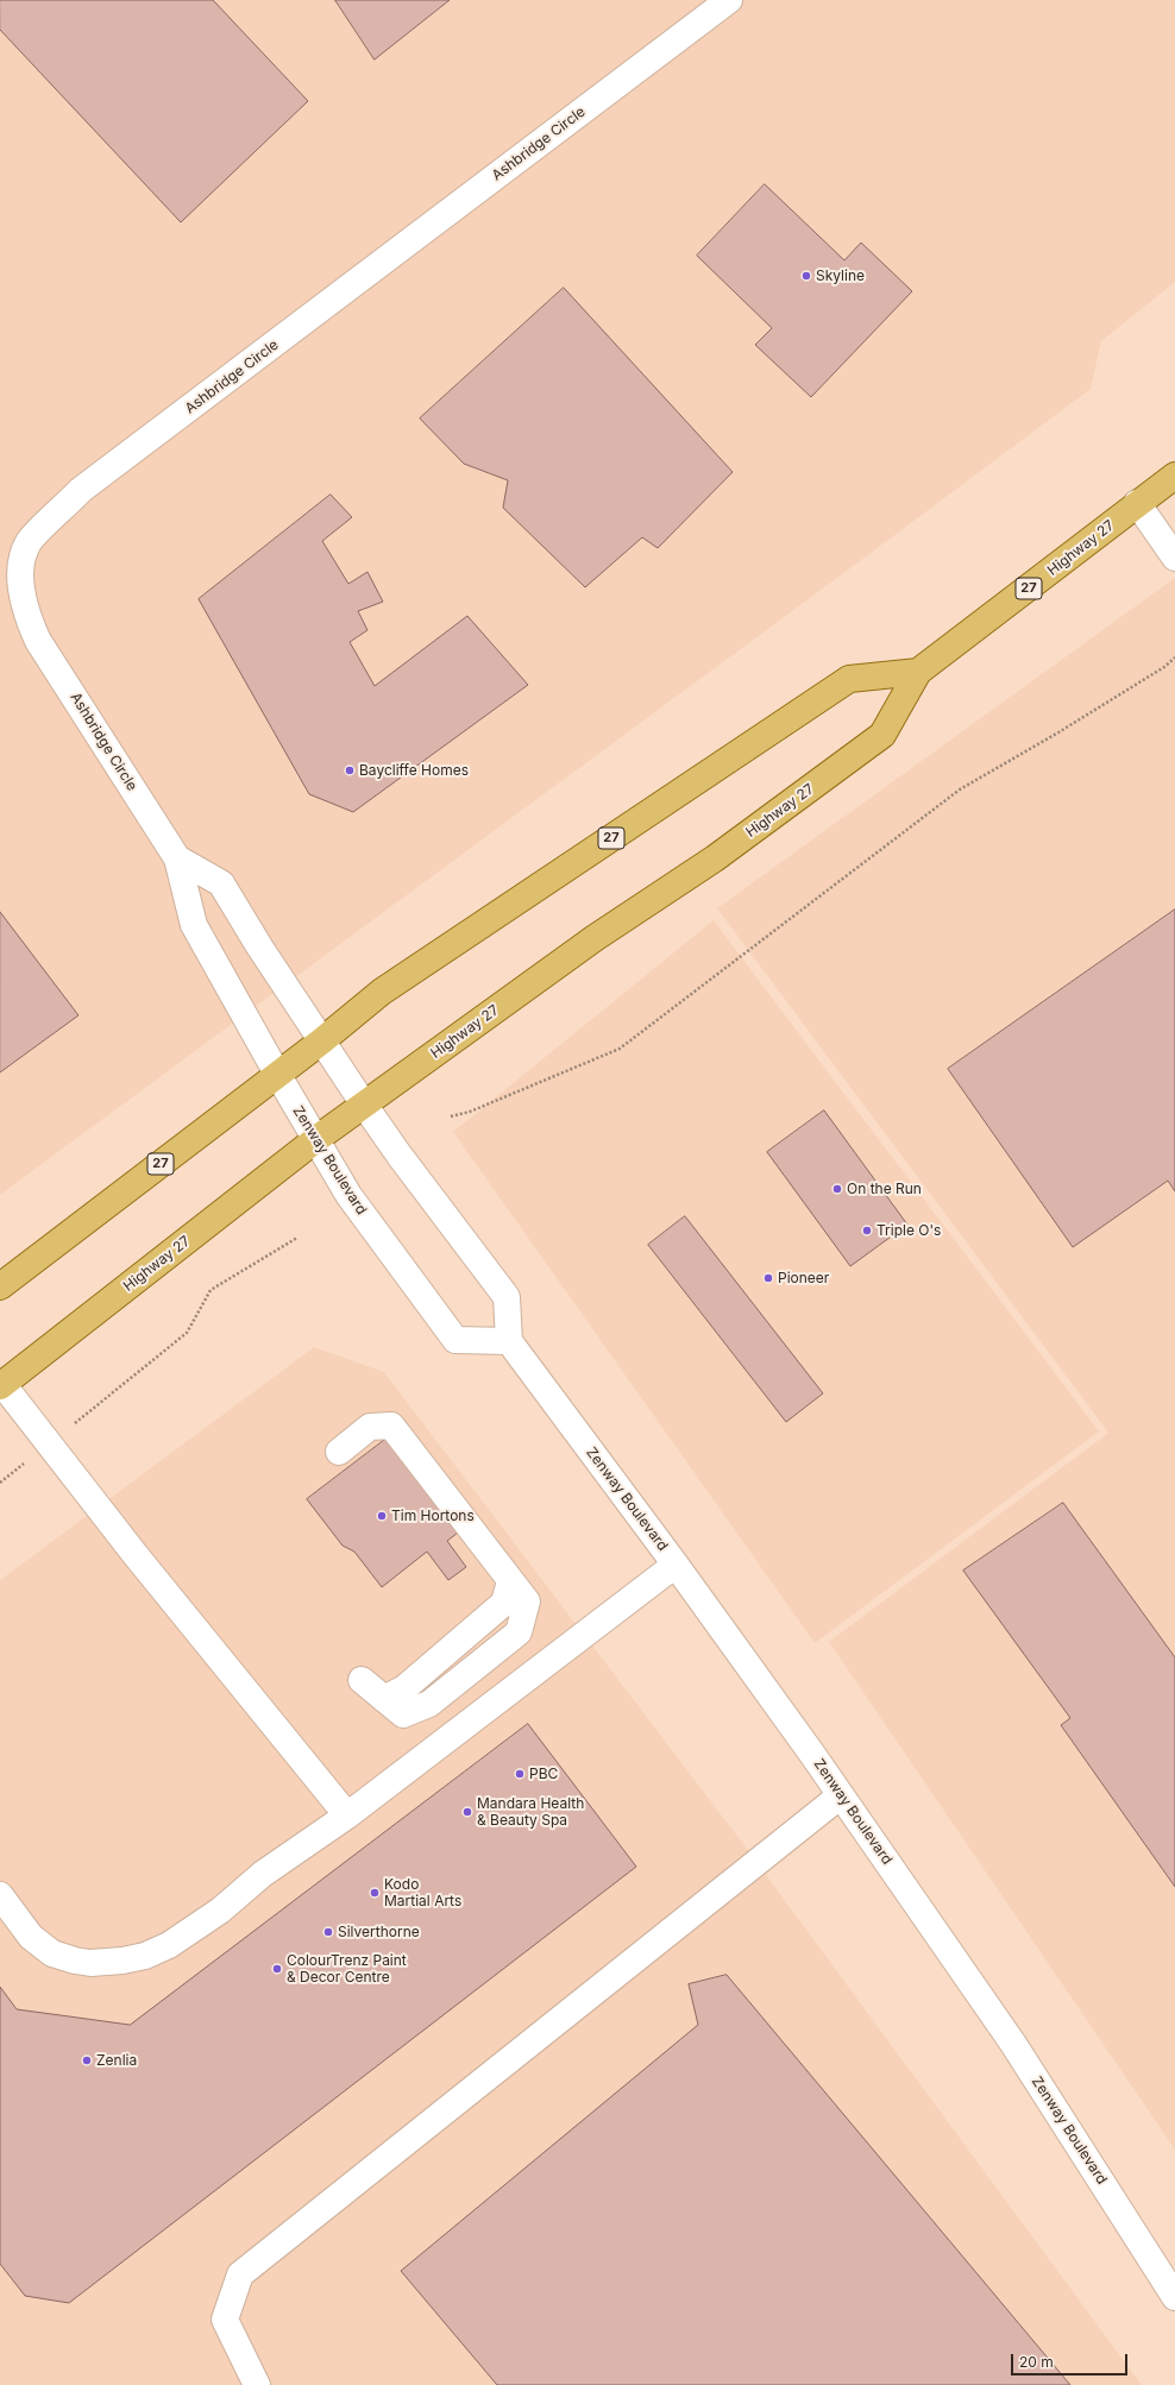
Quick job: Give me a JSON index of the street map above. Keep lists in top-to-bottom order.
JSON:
{
  "streets": {
    "main road": ["Highway 27", "27"],
    "street": ["Ashbridge Circle", "Zenway Boulevard"]
  },
  "crossings": [
    ["Ashbridge Circle", "Highway 27"],
    ["Ashbridge Circle", "27"],
    ["Ashbridge Circle", "Zenway Boulevard"],
    ["Highway 27", "27"],
    ["Highway 27", "Zenway Boulevard"],
    ["27", "Zenway Boulevard"]
  ],
  "places": [
    "Skyline",
    "Baycliffe Homes",
    "On the Run",
    "Triple O's",
    "Pioneer",
    "Tim Hortons",
    "PBC",
    "Mandara Health & Beauty Spa",
    "Kodo Martial Arts",
    "Silverthorne",
    "ColourTrenz Paint & Decor Centre",
    "Zenlia"
  ],
  "scale_bar": "20 m"
}
